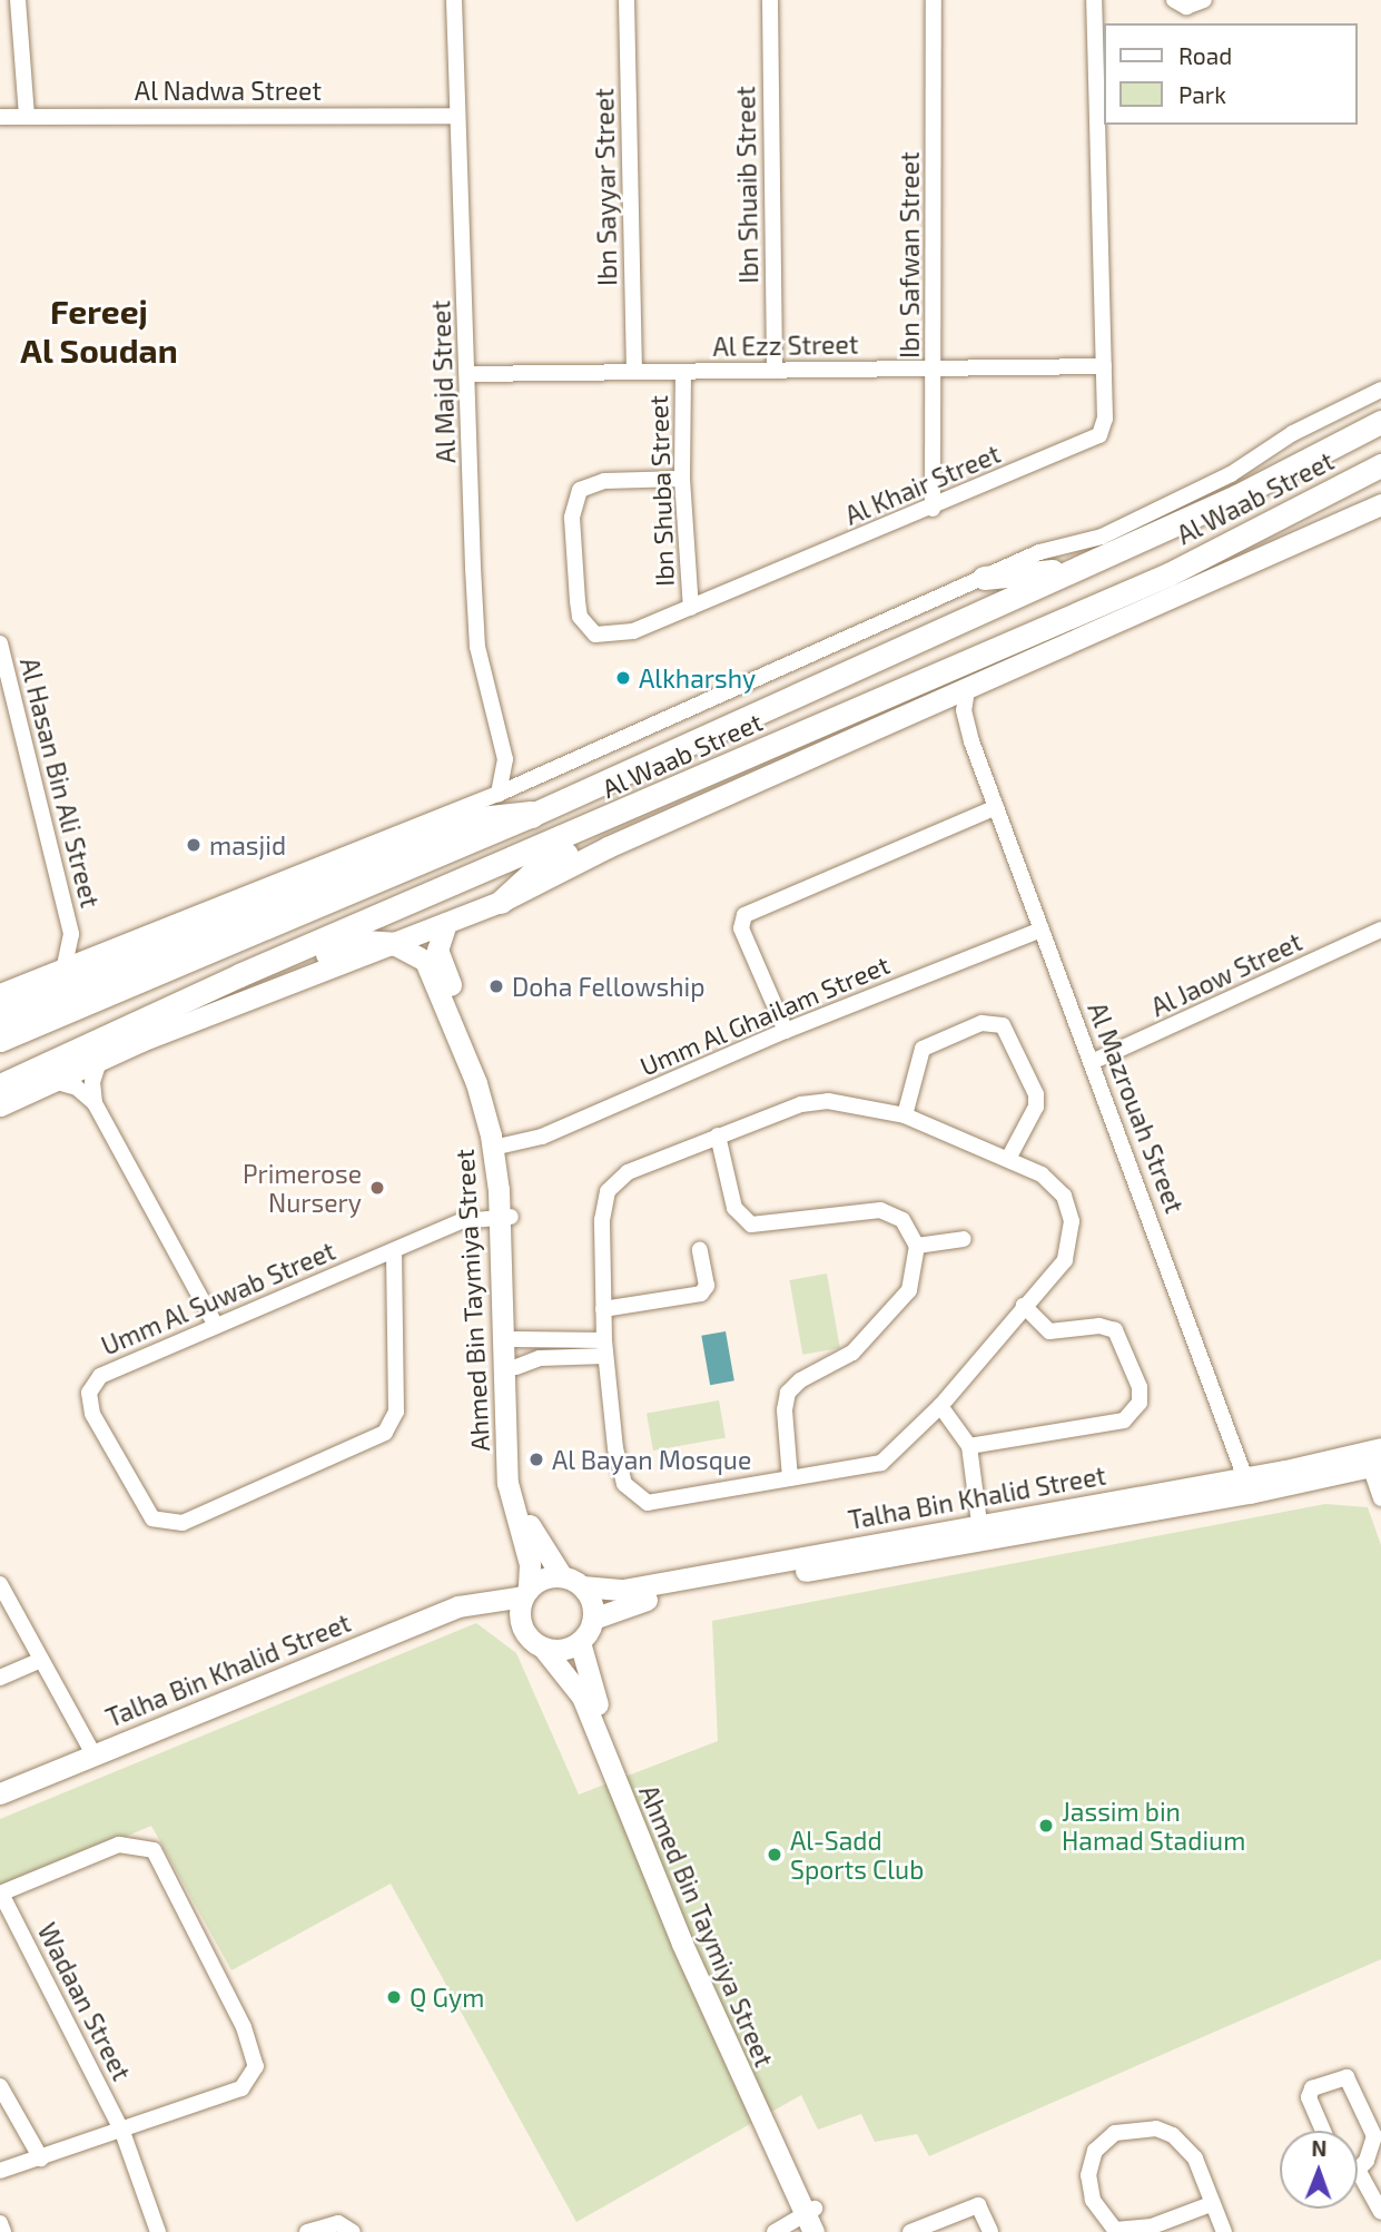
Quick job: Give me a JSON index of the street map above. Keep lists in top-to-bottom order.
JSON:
{
  "streets": {
    "main road": ["Al Waab Street"],
    "street": [
      "Al Nadwa Street",
      "Ibn Shuaib Street",
      "Ibn Sayyar Street",
      "Ibn Safwan Street",
      "Al Ezz Street",
      "Al Majd Street",
      "Al Khair Street",
      "Ibn Shuba Street",
      "Al Hasan Bin Ali Street",
      "Al Jaow Street",
      "Umm Al Ghailam Street",
      "Al Mazrouah Street",
      "Umm Al Suwab Street",
      "Ahmed Bin Taymiya Street",
      "Talha Bin Khalid Street",
      "Wadaan Street"
    ]
  },
  "crossings": [
    ["Al Nadwa Street", "Al Majd Street"],
    ["Ibn Shuaib Street", "Al Ezz Street"],
    ["Ibn Sayyar Street", "Al Ezz Street"],
    ["Ibn Safwan Street", "Al Ezz Street"],
    ["Ibn Safwan Street", "Al Khair Street"],
    ["Al Ezz Street", "Al Majd Street"],
    ["Al Ezz Street", "Al Khair Street"],
    ["Al Ezz Street", "Ibn Shuba Street"],
    ["Al Majd Street", "Al Waab Street"],
    ["Al Khair Street", "Ibn Shuba Street"],
    ["Al Waab Street", "Al Hasan Bin Ali Street"],
    ["Al Waab Street", "Ahmed Bin Taymiya Street"],
    ["Al Jaow Street", "Al Mazrouah Street"],
    ["Umm Al Ghailam Street", "Al Mazrouah Street"],
    ["Umm Al Ghailam Street", "Ahmed Bin Taymiya Street"],
    ["Al Mazrouah Street", "Talha Bin Khalid Street"],
    ["Umm Al Suwab Street", "Ahmed Bin Taymiya Street"],
    ["Ahmed Bin Taymiya Street", "Talha Bin Khalid Street"]
  ],
  "districts": ["Fereej Al Soudan"],
  "places": [
    "Alkharshy",
    "masjid",
    "Doha Fellowship",
    "Primerose Nursery",
    "Al Bayan Mosque",
    "Jassim bin Hamad Stadium",
    "Al-Sadd Sports Club",
    "Q Gym"
  ],
  "legend": ["Road", "Park"],
  "north": "top"
}
